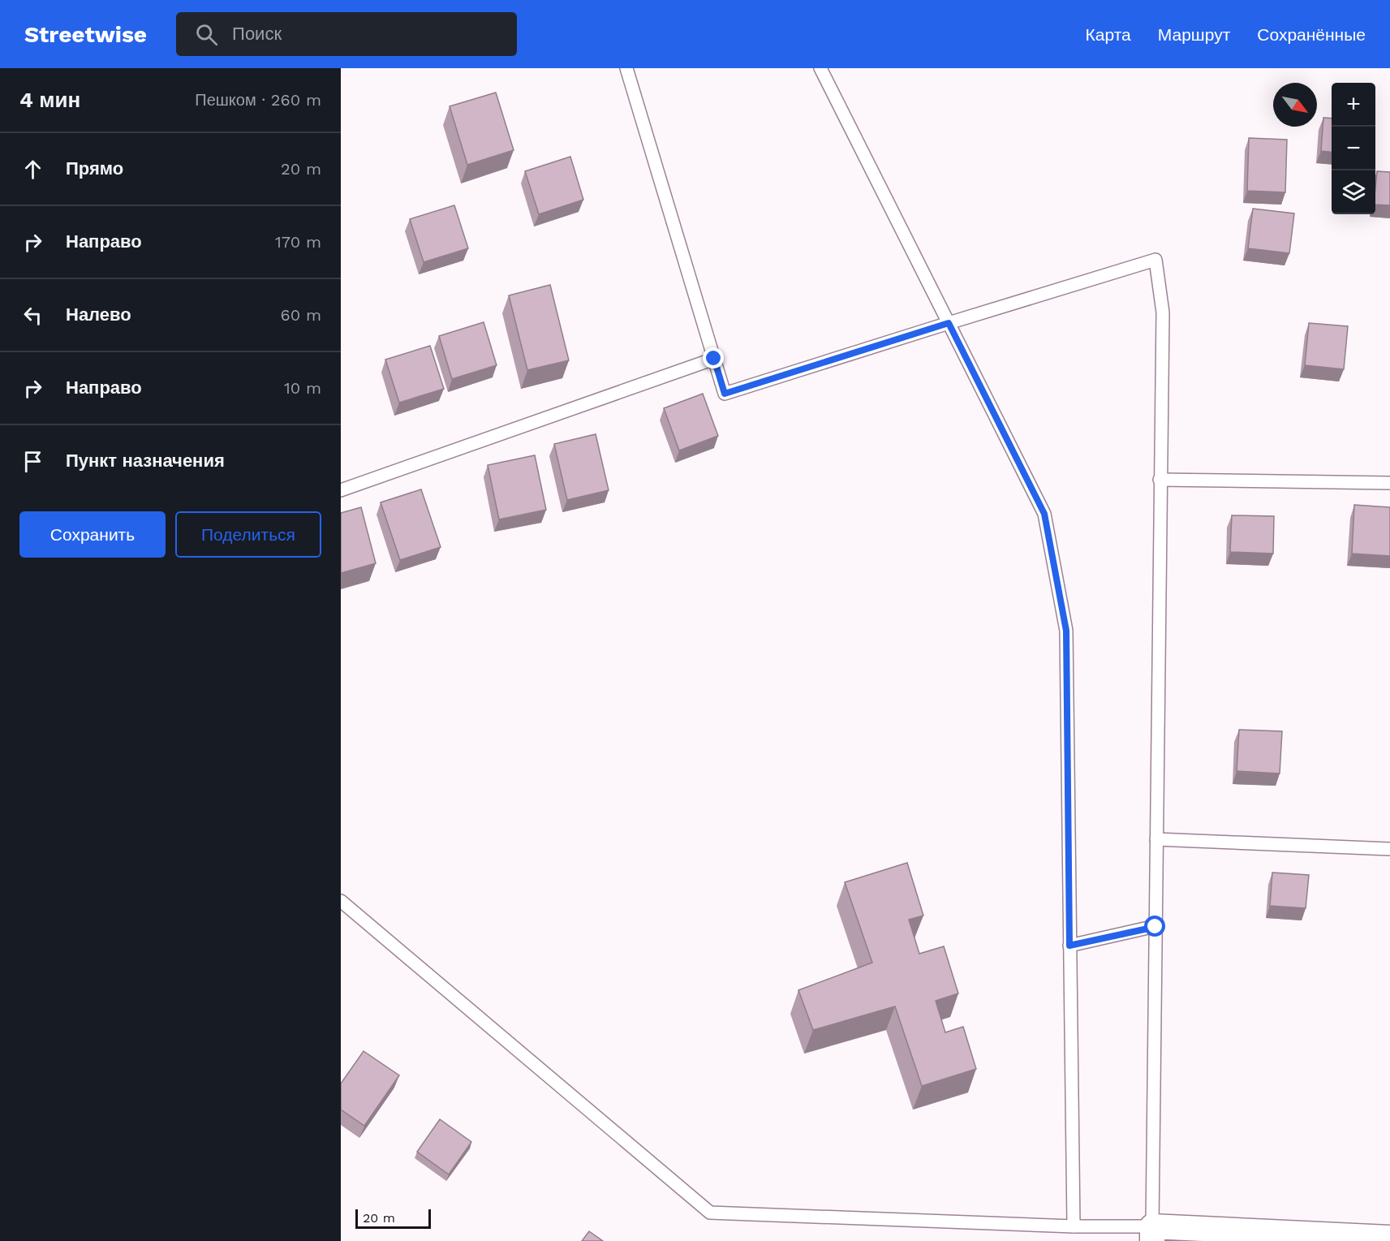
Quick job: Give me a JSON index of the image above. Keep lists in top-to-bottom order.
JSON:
{
  "scale_bar": "20 m",
  "north": "bottom right",
  "page": {
    "header": "Streetwise",
    "search": "Поиск",
    "nav": ["Карта", "Маршрут", "Сохранённые"],
    "heading": ["4 мин", "Пешком · 260 m"],
    "map_buttons": ["+", "−"],
    "list": [
      ["Прямо", "20 m"],
      ["Направо", "170 m"],
      ["Налево", "60 m"],
      ["Направо", "10 m"],
      "Пункт назначения"
    ],
    "buttons": ["Сохранить", "Поделиться"],
    "scale": "20 m"
  }
}
